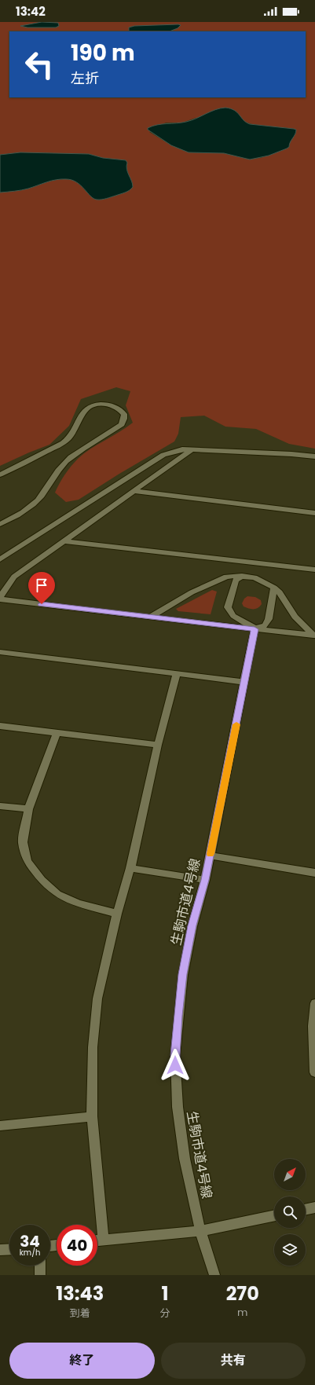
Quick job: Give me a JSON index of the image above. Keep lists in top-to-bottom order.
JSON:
{
  "streets": {
    "street": ["生駒市道4号線"]
  },
  "north": "top right",
  "page": {
    "status": "13:42",
    "turn": ["190 m", "左折"],
    "speed": "34 km/h",
    "limit": "40",
    "eta": [
      "13:43",
      "到着",
      "1",
      "分",
      "270",
      "m"
    ],
    "buttons": ["終了", "共有"]
  }
}
